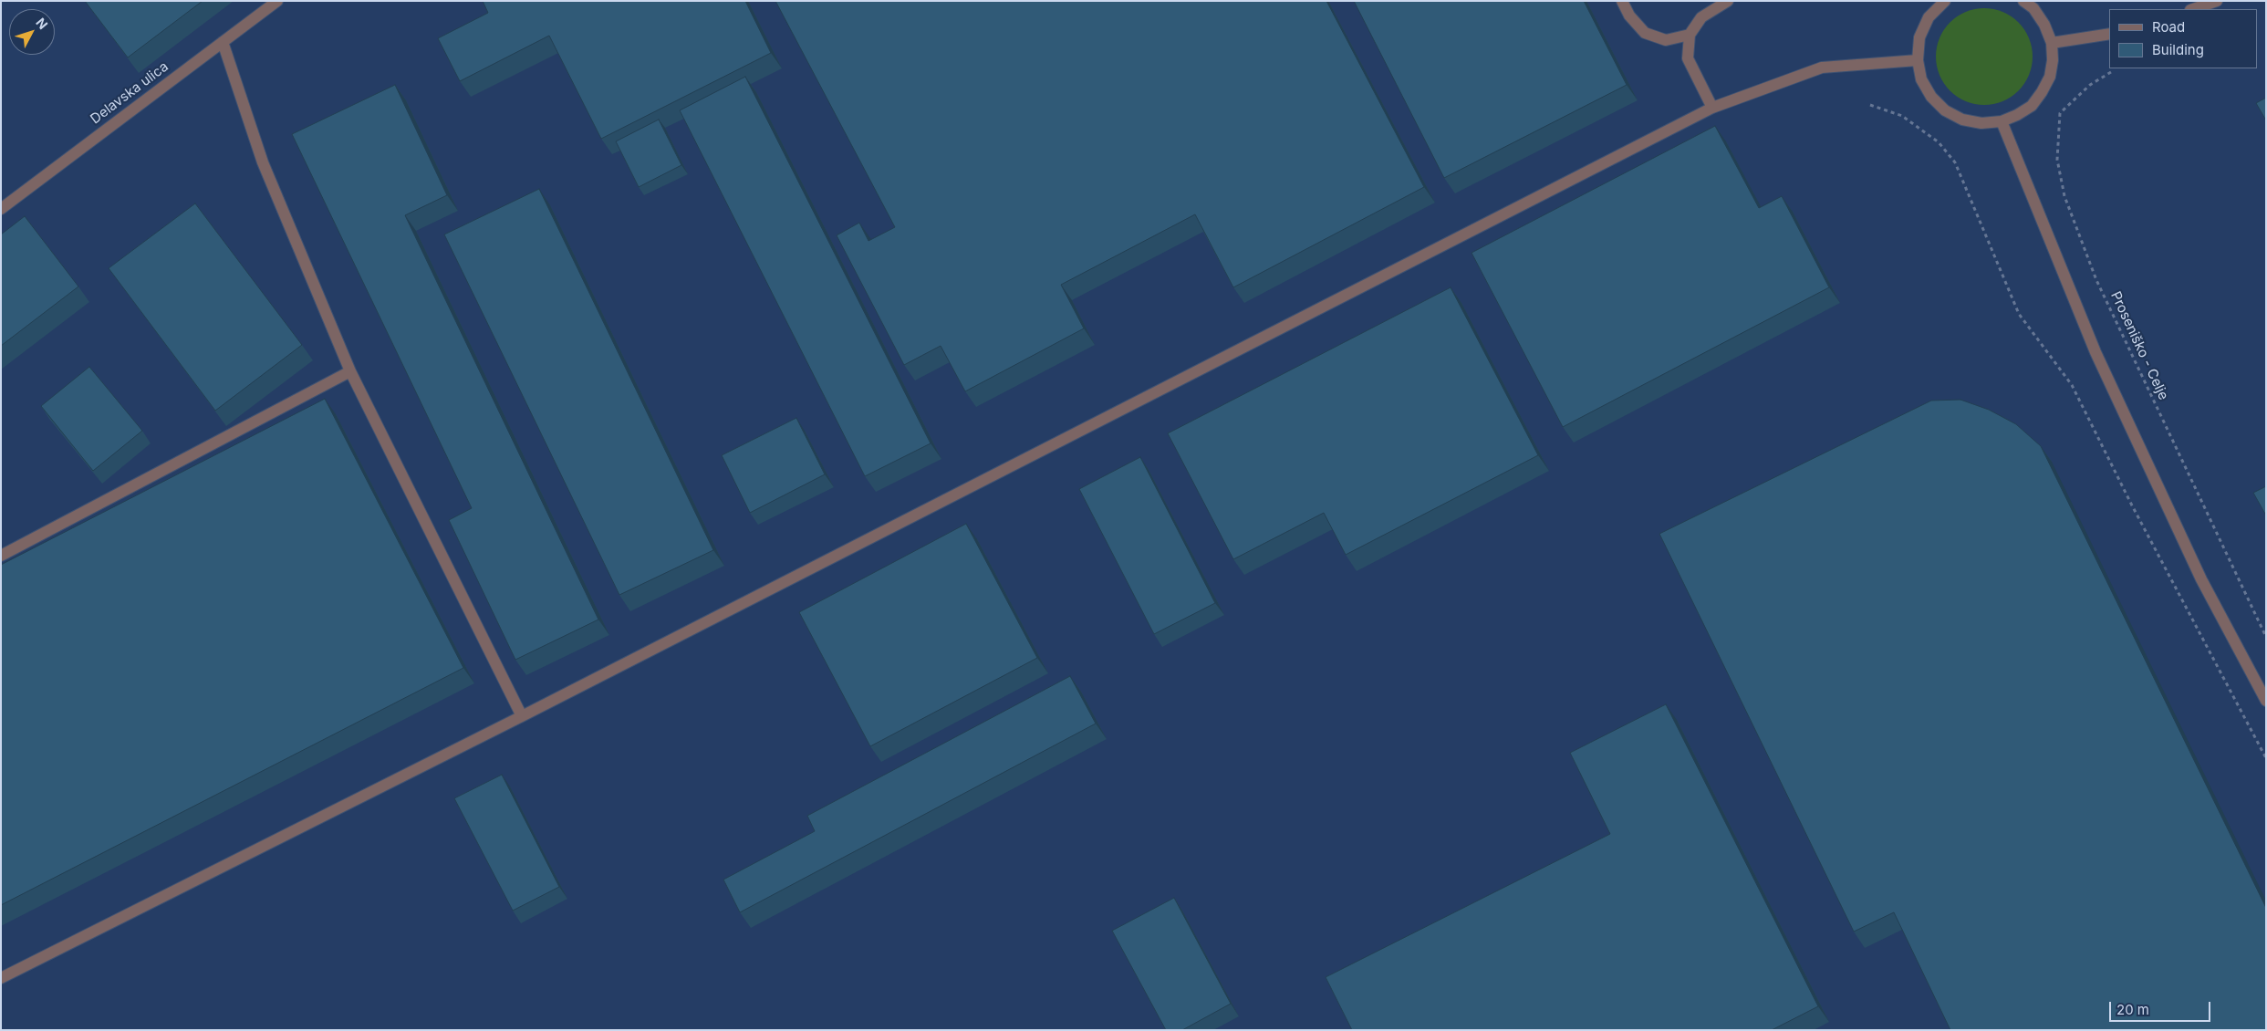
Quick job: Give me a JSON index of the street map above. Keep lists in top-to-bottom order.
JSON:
{
  "streets": {
    "street": ["Delavska ulica"],
    "path": ["Proseniško - Celje"]
  },
  "legend": ["Road", "Building"],
  "scale_bar": "20 m",
  "north": "top right"
}
